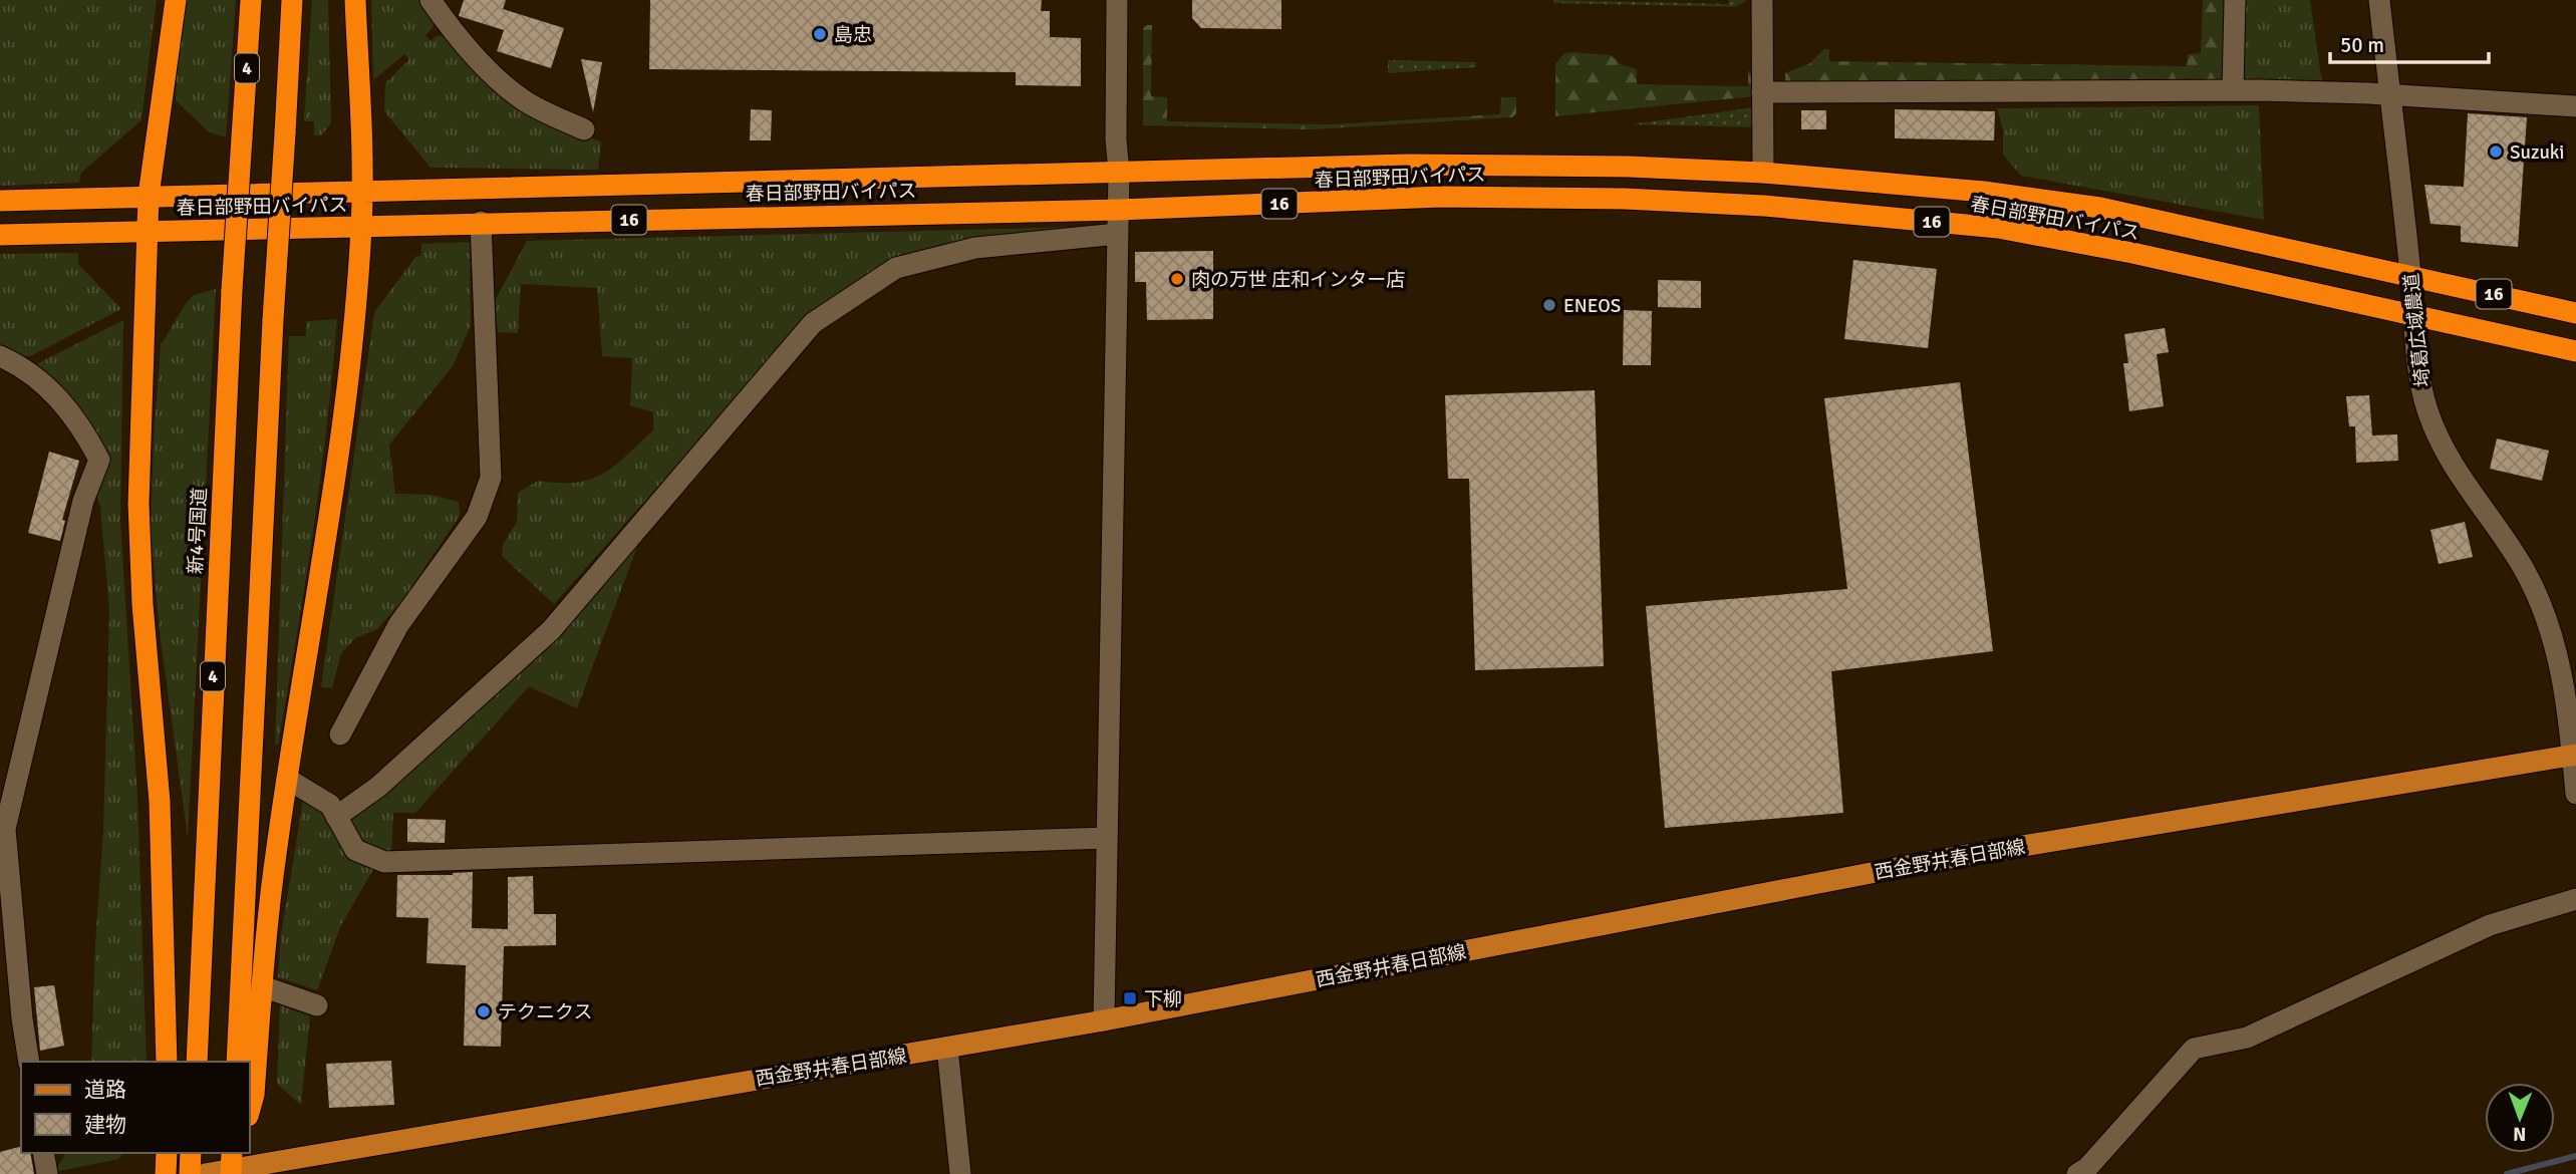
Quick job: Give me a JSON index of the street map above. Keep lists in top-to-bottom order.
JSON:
{
  "streets": {
    "highway": [
      "4",
      "春日部野田バイパス",
      "16",
      "新4号国道"
    ],
    "main road": ["西金野井春日部線"],
    "street": ["埼葛広域農道"]
  },
  "crossings": [
    ["春日部野田バイパス", "埼葛広域農道"],
    ["埼葛広域農道", "西金野井春日部線"]
  ],
  "places": {
    "other": [
      "島忠",
      "Suzuki",
      "肉の万世 庄和インター店",
      "ENEOS",
      "テクニクス"
    ],
    "transit": ["下柳"]
  },
  "legend": ["道路", "建物"],
  "scale_bar": "50 m",
  "north": "bottom"
}
